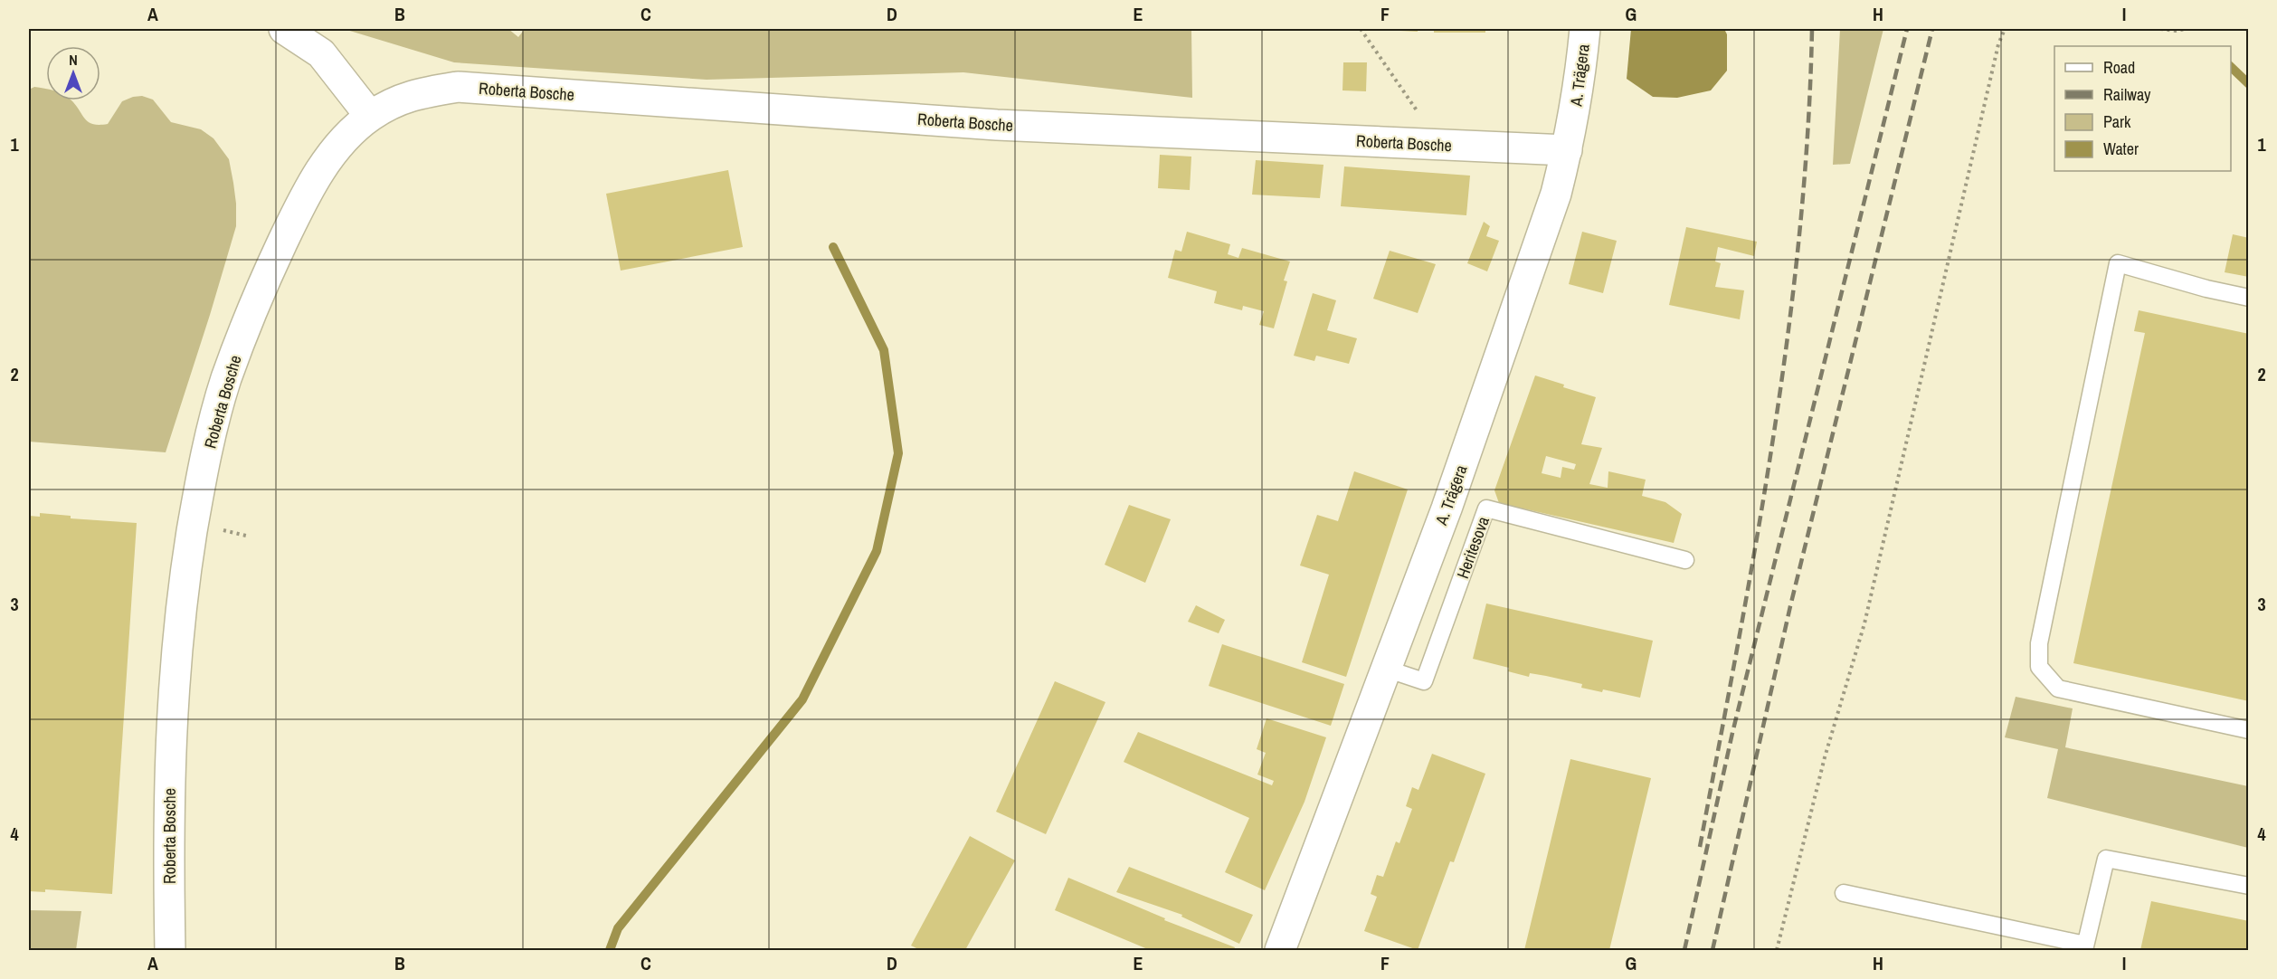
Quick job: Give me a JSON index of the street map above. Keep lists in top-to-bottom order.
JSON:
{
  "streets": {
    "street": ["A. Trägera", "Roberta Bosche"],
    "lane": ["Heritesova"]
  },
  "crossings": [
    ["A. Trägera", "Roberta Bosche"],
    ["A. Trägera", "Heritesova"]
  ],
  "legend": [
    "Road",
    "Railway",
    "Park",
    "Water"
  ],
  "north": "top",
  "grid": {
    "columns": [
      "A",
      "B",
      "C",
      "D",
      "E",
      "F",
      "G",
      "H",
      "I"
    ],
    "rows": [
      "1",
      "2",
      "3",
      "4"
    ]
  }
}
